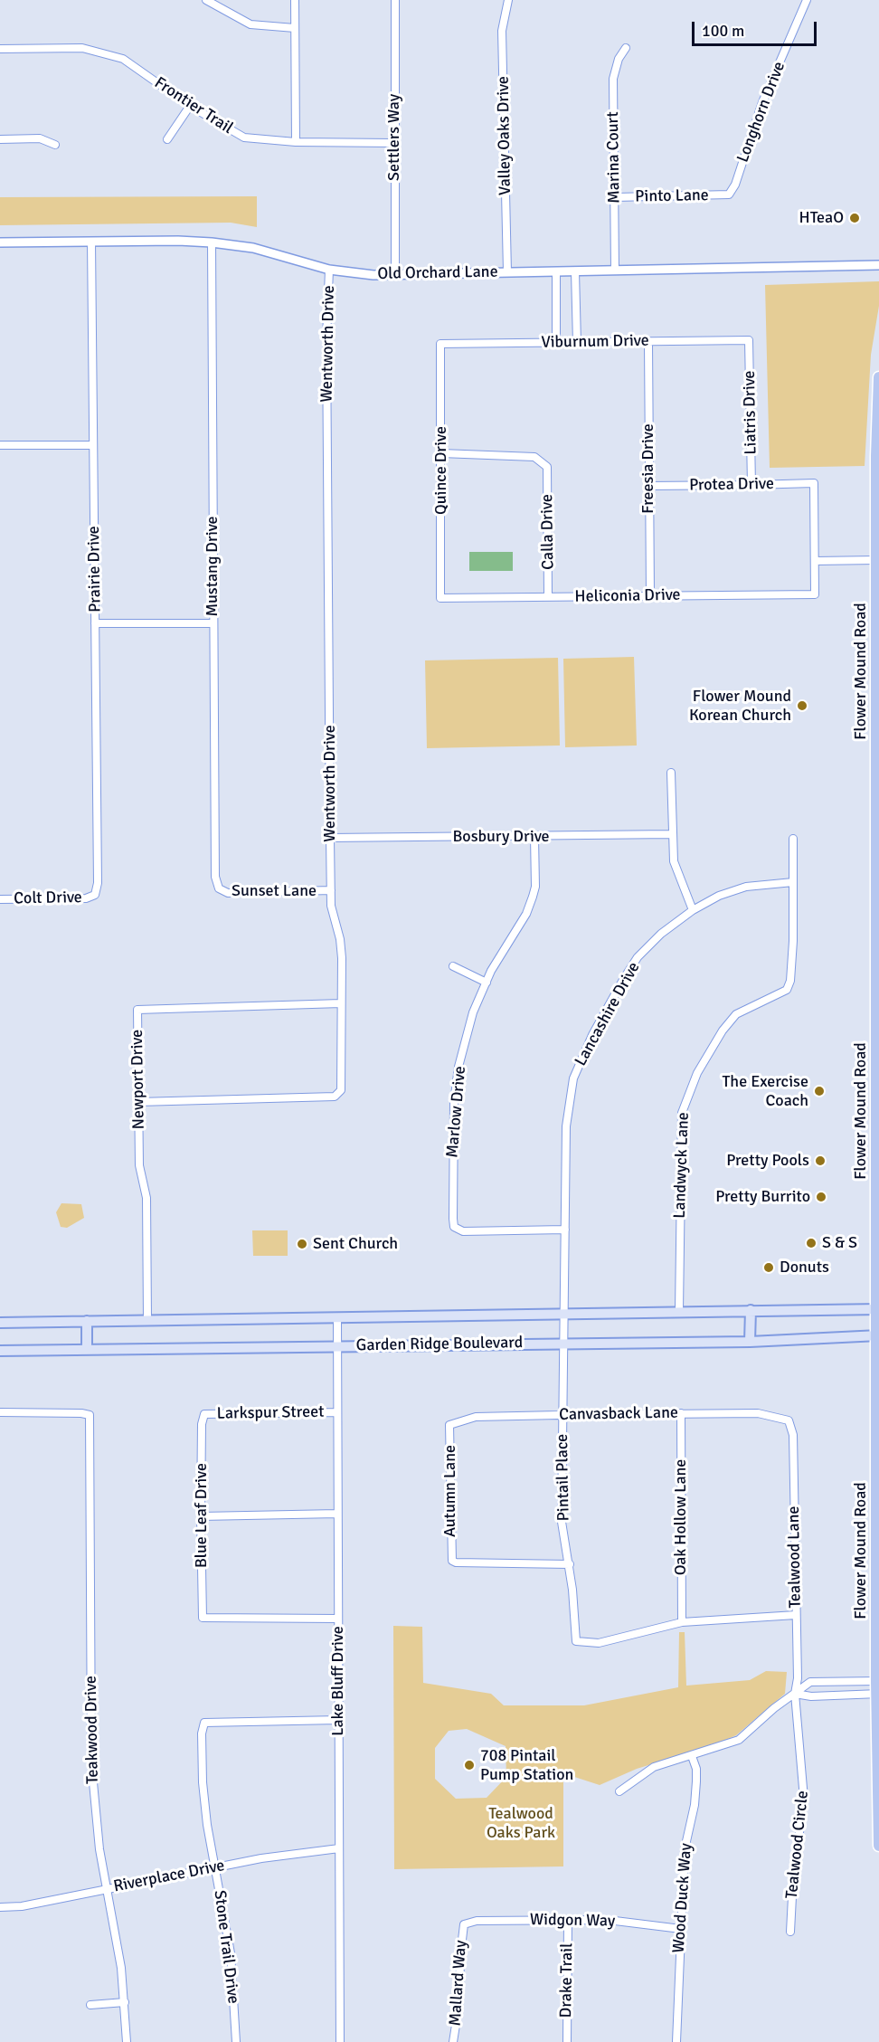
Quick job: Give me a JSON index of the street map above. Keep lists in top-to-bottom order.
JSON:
{
  "streets": {
    "main road": ["Flower Mound Road", "Garden Ridge Boulevard"],
    "street": [
      "Frontier Trail",
      "Longhorn Drive",
      "Valley Oaks Drive",
      "Settlers Way",
      "Marina Court",
      "Pinto Lane",
      "Old Orchard Lane",
      "Viburnum Drive",
      "Wentworth Drive",
      "Liatris Drive",
      "Freesia Drive",
      "Quince Drive",
      "Protea Drive",
      "Calla Drive",
      "Mustang Drive",
      "Prairie Drive",
      "Heliconia Drive",
      "Bosbury Drive",
      "Sunset Lane",
      "Colt Drive",
      "Lancashire Drive",
      "Newport Drive",
      "Marlow Drive",
      "Landwyck Lane",
      "Larkspur Street",
      "Canvasback Lane",
      "Pintail Place",
      "Autumn Lane",
      "Blue Leaf Drive",
      "Oak Hollow Lane",
      "Tealwood Lane",
      "Lake Bluff Drive",
      "Teakwood Drive",
      "Tealwood Circle",
      "Riverplace Drive",
      "Wood Duck Way",
      "Widgon Way",
      "Stone Trail Drive",
      "Drake Trail",
      "Mallard Way"
    ]
  },
  "crossings": [
    ["Frontier Trail", "Settlers Way"],
    ["Longhorn Drive", "Pinto Lane"],
    ["Valley Oaks Drive", "Old Orchard Lane"],
    ["Settlers Way", "Old Orchard Lane"],
    ["Marina Court", "Pinto Lane"],
    ["Marina Court", "Old Orchard Lane"],
    ["Old Orchard Lane", "Wentworth Drive"],
    ["Old Orchard Lane", "Mustang Drive"],
    ["Old Orchard Lane", "Prairie Drive"],
    ["Viburnum Drive", "Liatris Drive"],
    ["Viburnum Drive", "Freesia Drive"],
    ["Viburnum Drive", "Quince Drive"],
    ["Wentworth Drive", "Bosbury Drive"],
    ["Wentworth Drive", "Sunset Lane"],
    ["Wentworth Drive", "Newport Drive"],
    ["Liatris Drive", "Protea Drive"],
    ["Freesia Drive", "Protea Drive"],
    ["Freesia Drive", "Heliconia Drive"],
    ["Quince Drive", "Calla Drive"],
    ["Quince Drive", "Heliconia Drive"],
    ["Protea Drive", "Heliconia Drive"],
    ["Calla Drive", "Heliconia Drive"],
    ["Mustang Drive", "Sunset Lane"],
    ["Prairie Drive", "Colt Drive"],
    ["Flower Mound Road", "Garden Ridge Boulevard"],
    ["Bosbury Drive", "Marlow Drive"],
    ["Lancashire Drive", "Marlow Drive"],
    ["Lancashire Drive", "Landwyck Lane"],
    ["Lancashire Drive", "Garden Ridge Boulevard"],
    ["Lancashire Drive", "Pintail Place"],
    ["Newport Drive", "Garden Ridge Boulevard"],
    ["Landwyck Lane", "Garden Ridge Boulevard"],
    ["Garden Ridge Boulevard", "Pintail Place"],
    ["Garden Ridge Boulevard", "Lake Bluff Drive"],
    ["Larkspur Street", "Blue Leaf Drive"],
    ["Larkspur Street", "Lake Bluff Drive"],
    ["Canvasback Lane", "Pintail Place"],
    ["Canvasback Lane", "Autumn Lane"],
    ["Canvasback Lane", "Oak Hollow Lane"],
    ["Canvasback Lane", "Tealwood Lane"],
    ["Pintail Place", "Autumn Lane"],
    ["Pintail Place", "Oak Hollow Lane"],
    ["Blue Leaf Drive", "Lake Bluff Drive"],
    ["Tealwood Lane", "Tealwood Circle"],
    ["Lake Bluff Drive", "Riverplace Drive"],
    ["Lake Bluff Drive", "Stone Trail Drive"],
    ["Teakwood Drive", "Riverplace Drive"],
    ["Riverplace Drive", "Stone Trail Drive"],
    ["Wood Duck Way", "Widgon Way"],
    ["Widgon Way", "Drake Trail"],
    ["Widgon Way", "Mallard Way"]
  ],
  "parks": ["Tealwood Oaks Park"],
  "places": [
    "HTeaO",
    "Flower Mound Korean Church",
    "The Exercise Coach",
    "Pretty Pools",
    "Pretty Burrito",
    "S & S",
    "Sent Church",
    "Donuts",
    "708 Pintail Pump Station"
  ],
  "scale_bar": "100 m"
}
